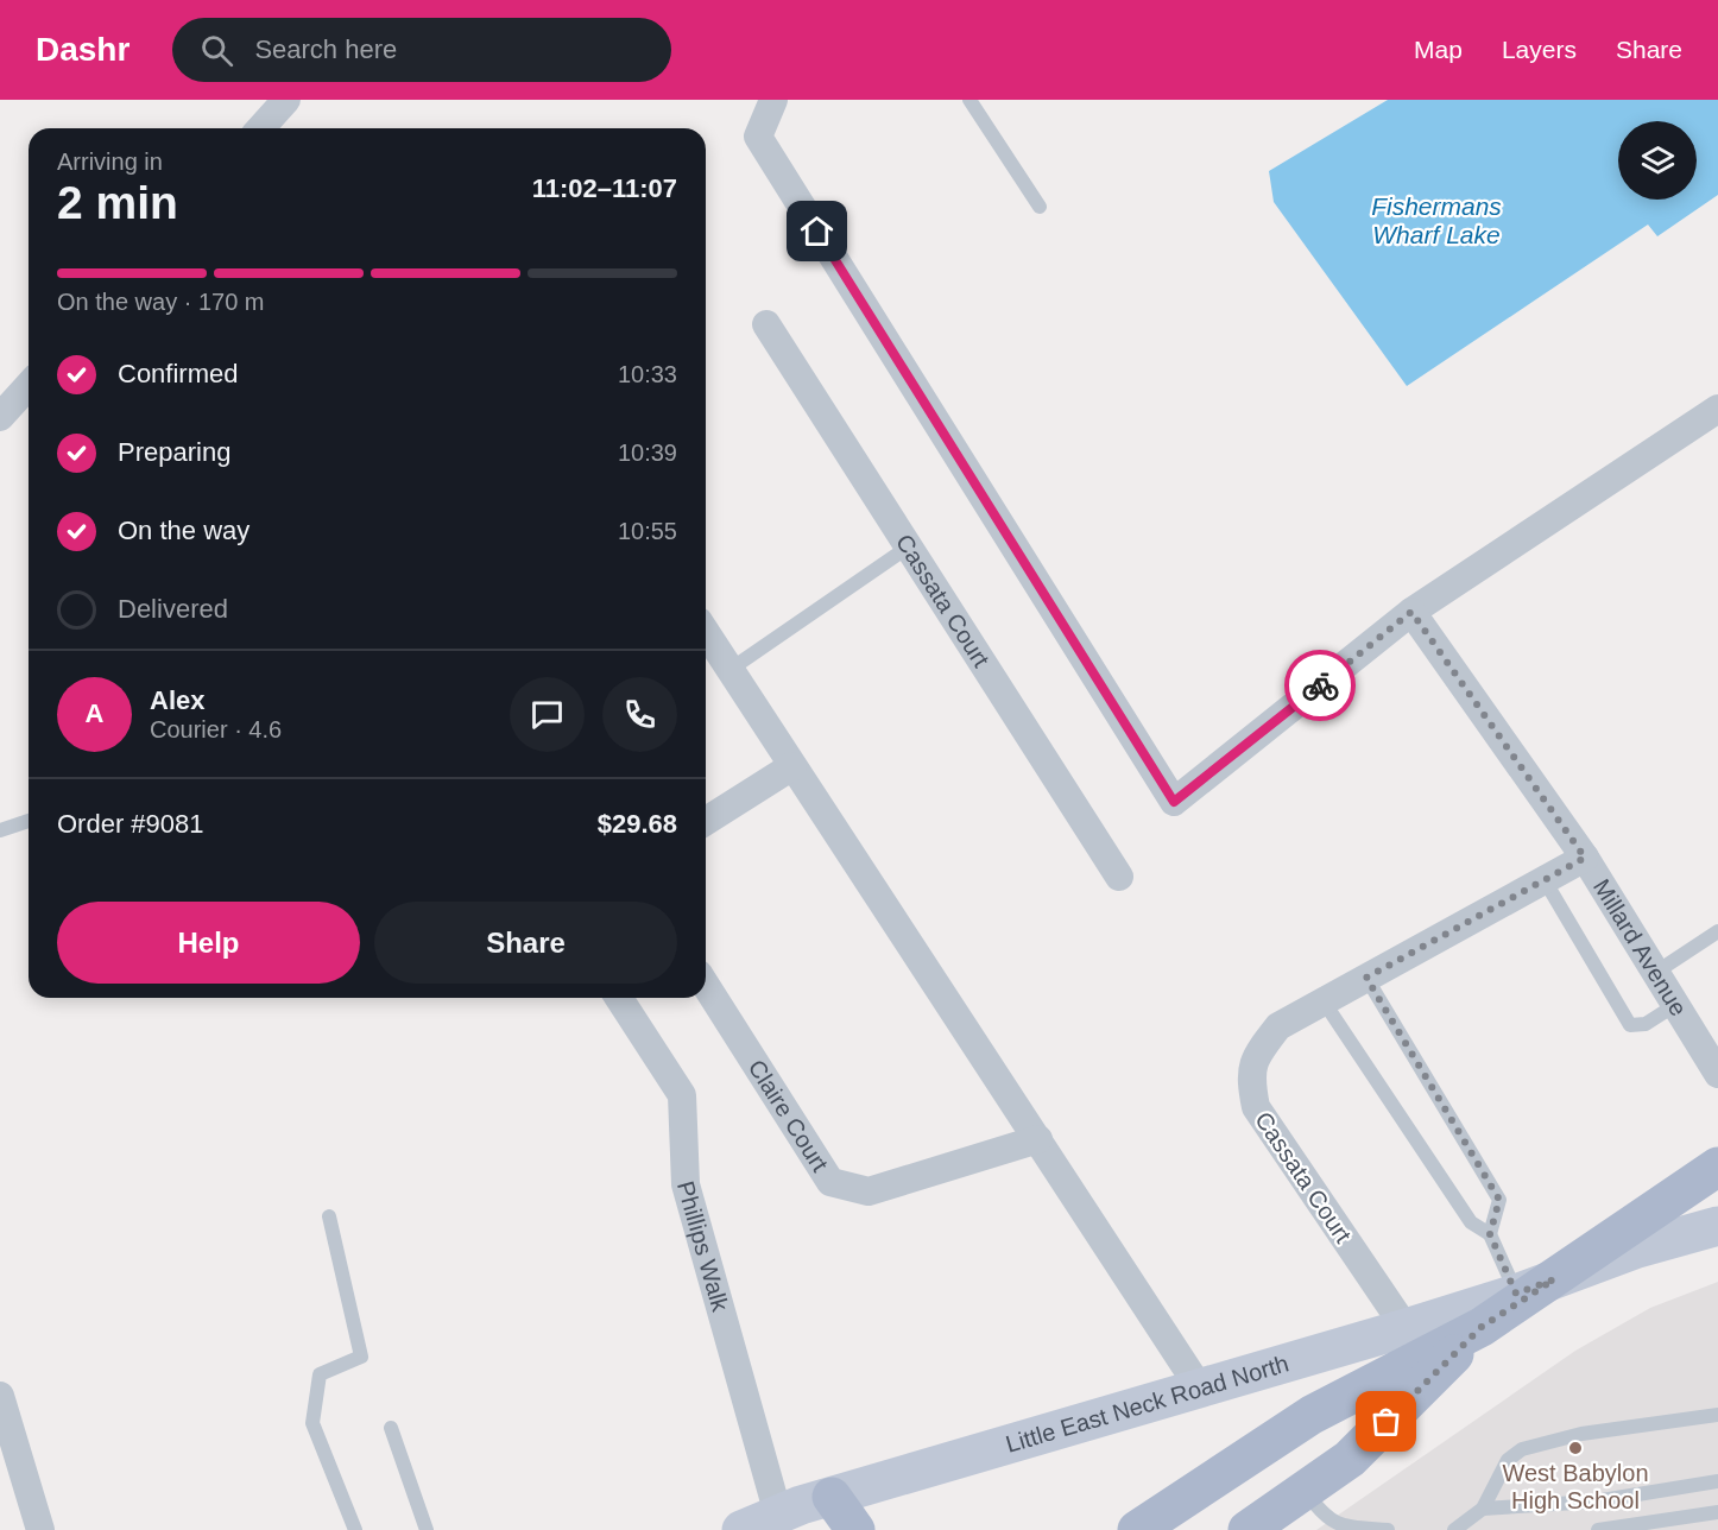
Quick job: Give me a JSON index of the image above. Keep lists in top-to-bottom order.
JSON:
{
  "streets": {
    "main road": ["Little East Neck Road North"],
    "street": [
      "Cassata Court",
      "Millard Avenue",
      "Claire Court",
      "Phillips Walk"
    ]
  },
  "crossings": [
    ["Cassata Court", "Millard Avenue"],
    ["Cassata Court", "Little East Neck Road North"],
    ["Phillips Walk", "Little East Neck Road North"]
  ],
  "water": ["Fishermans Wharf Lake"],
  "places": ["West Babylon High School"],
  "page": {
    "header": "Dashr",
    "search": "Search here",
    "nav": ["Map", "Layers", "Share"],
    "heading": ["2 min", "Arriving in", "11:02–11:07"],
    "panel": [
      "Alex",
      "Courier · 4.6",
      "Order #9081",
      "$29.68"
    ],
    "bar": "On the way · 170 m",
    "list": [
      ["Confirmed", "10:33"],
      ["Preparing", "10:39"],
      ["On the way", "10:55"],
      "Delivered"
    ],
    "round": "A",
    "buttons": ["Help", "Share"]
  }
}
